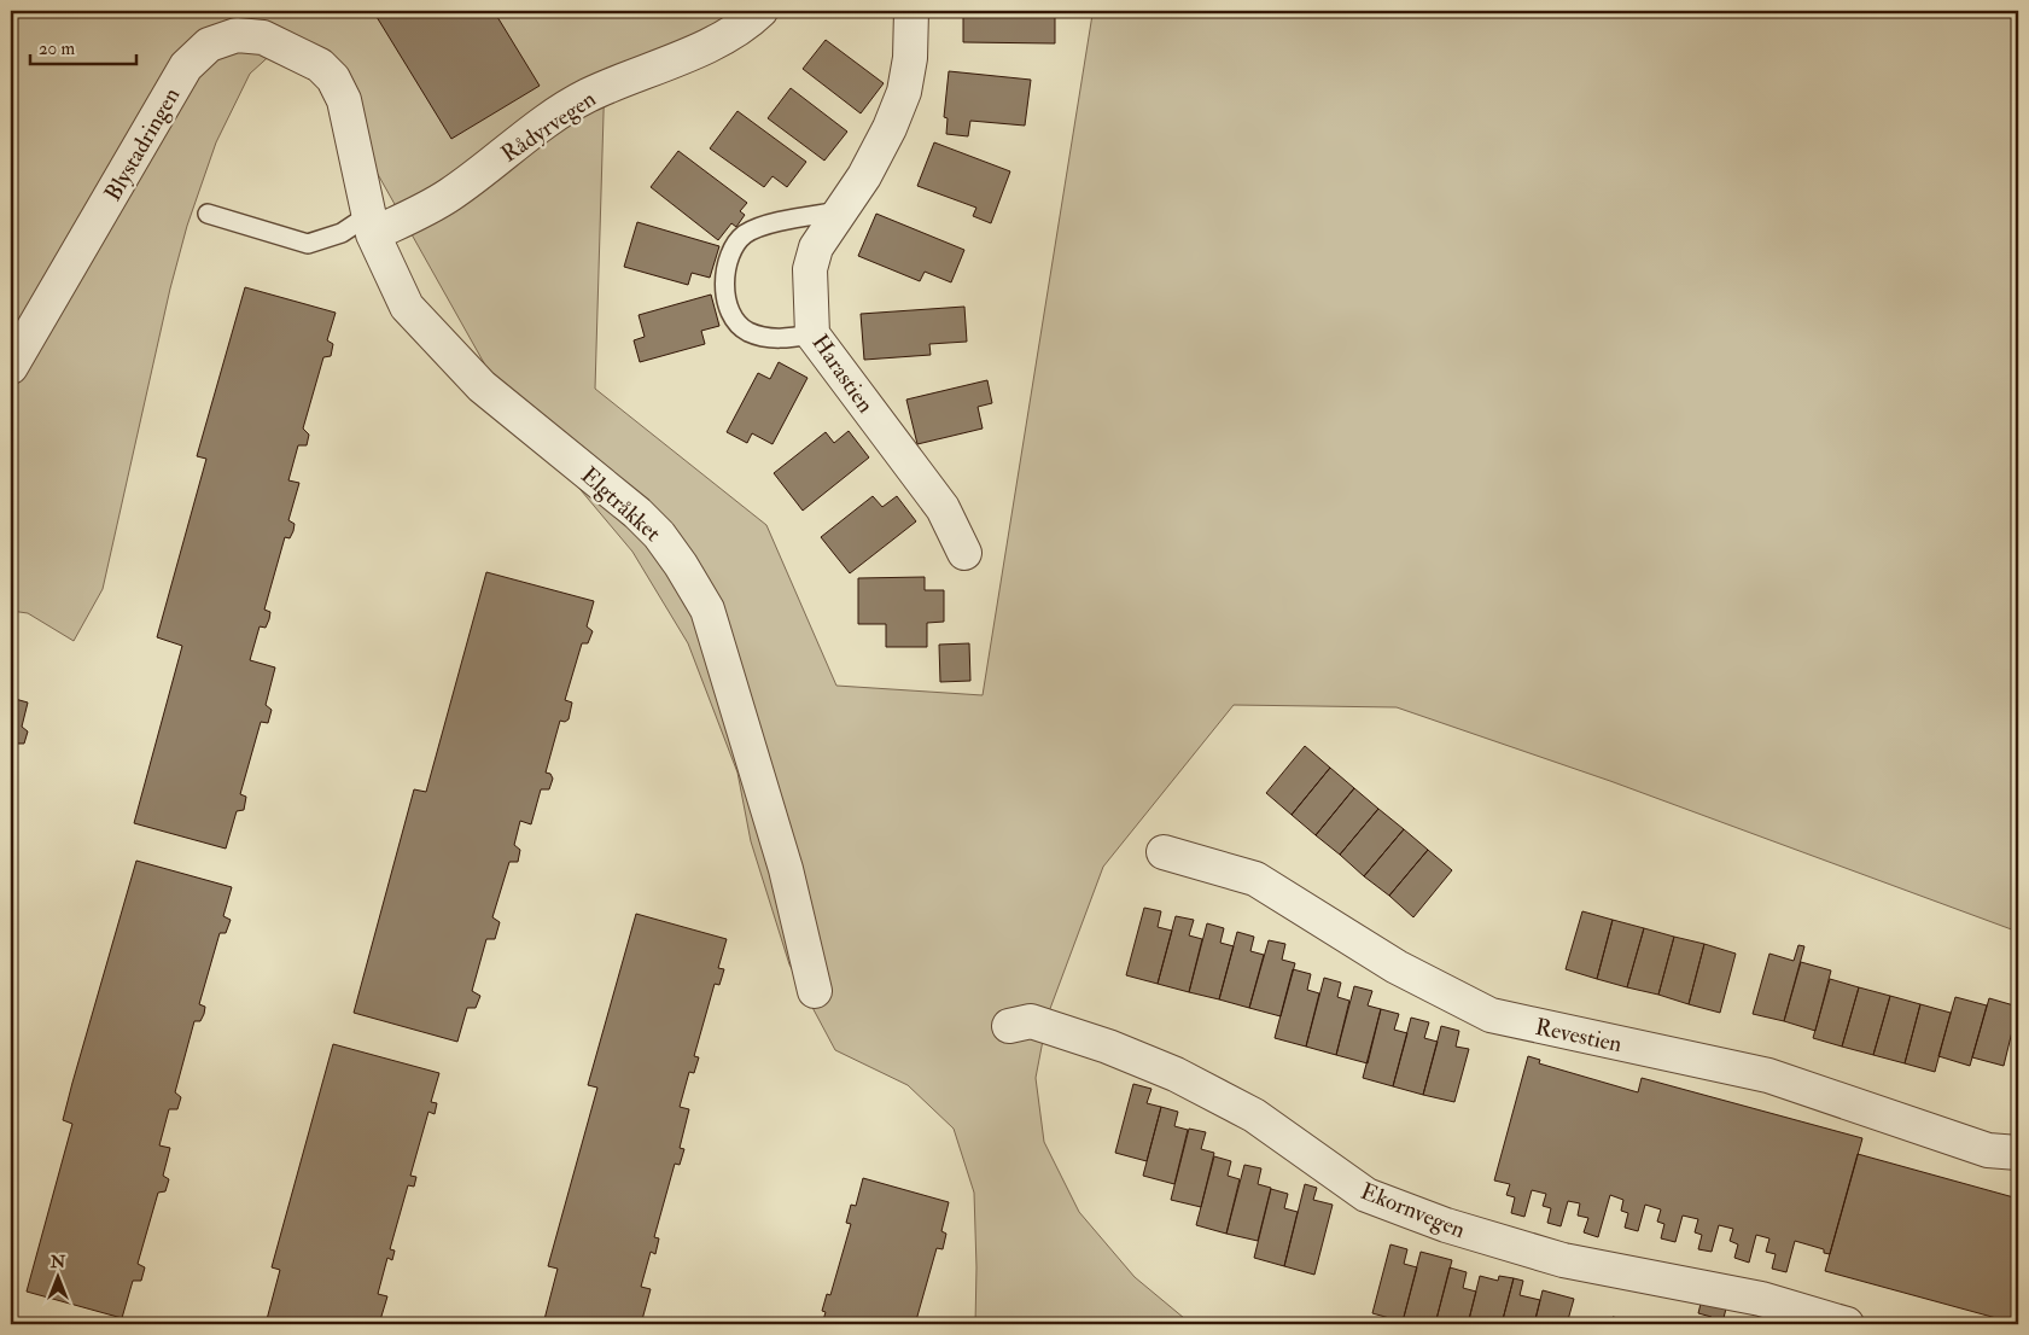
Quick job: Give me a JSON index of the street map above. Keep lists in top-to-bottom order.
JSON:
{
  "streets": {
    "street": [
      "Rådyrvegen",
      "Blystadringen",
      "Harastien",
      "Elgtråkket",
      "Revestien",
      "Ekornvegen"
    ]
  },
  "crossings": [
    ["Rådyrvegen", "Elgtråkket"],
    ["Blystadringen", "Elgtråkket"]
  ],
  "scale_bar": "20 m",
  "north": "top"
}
